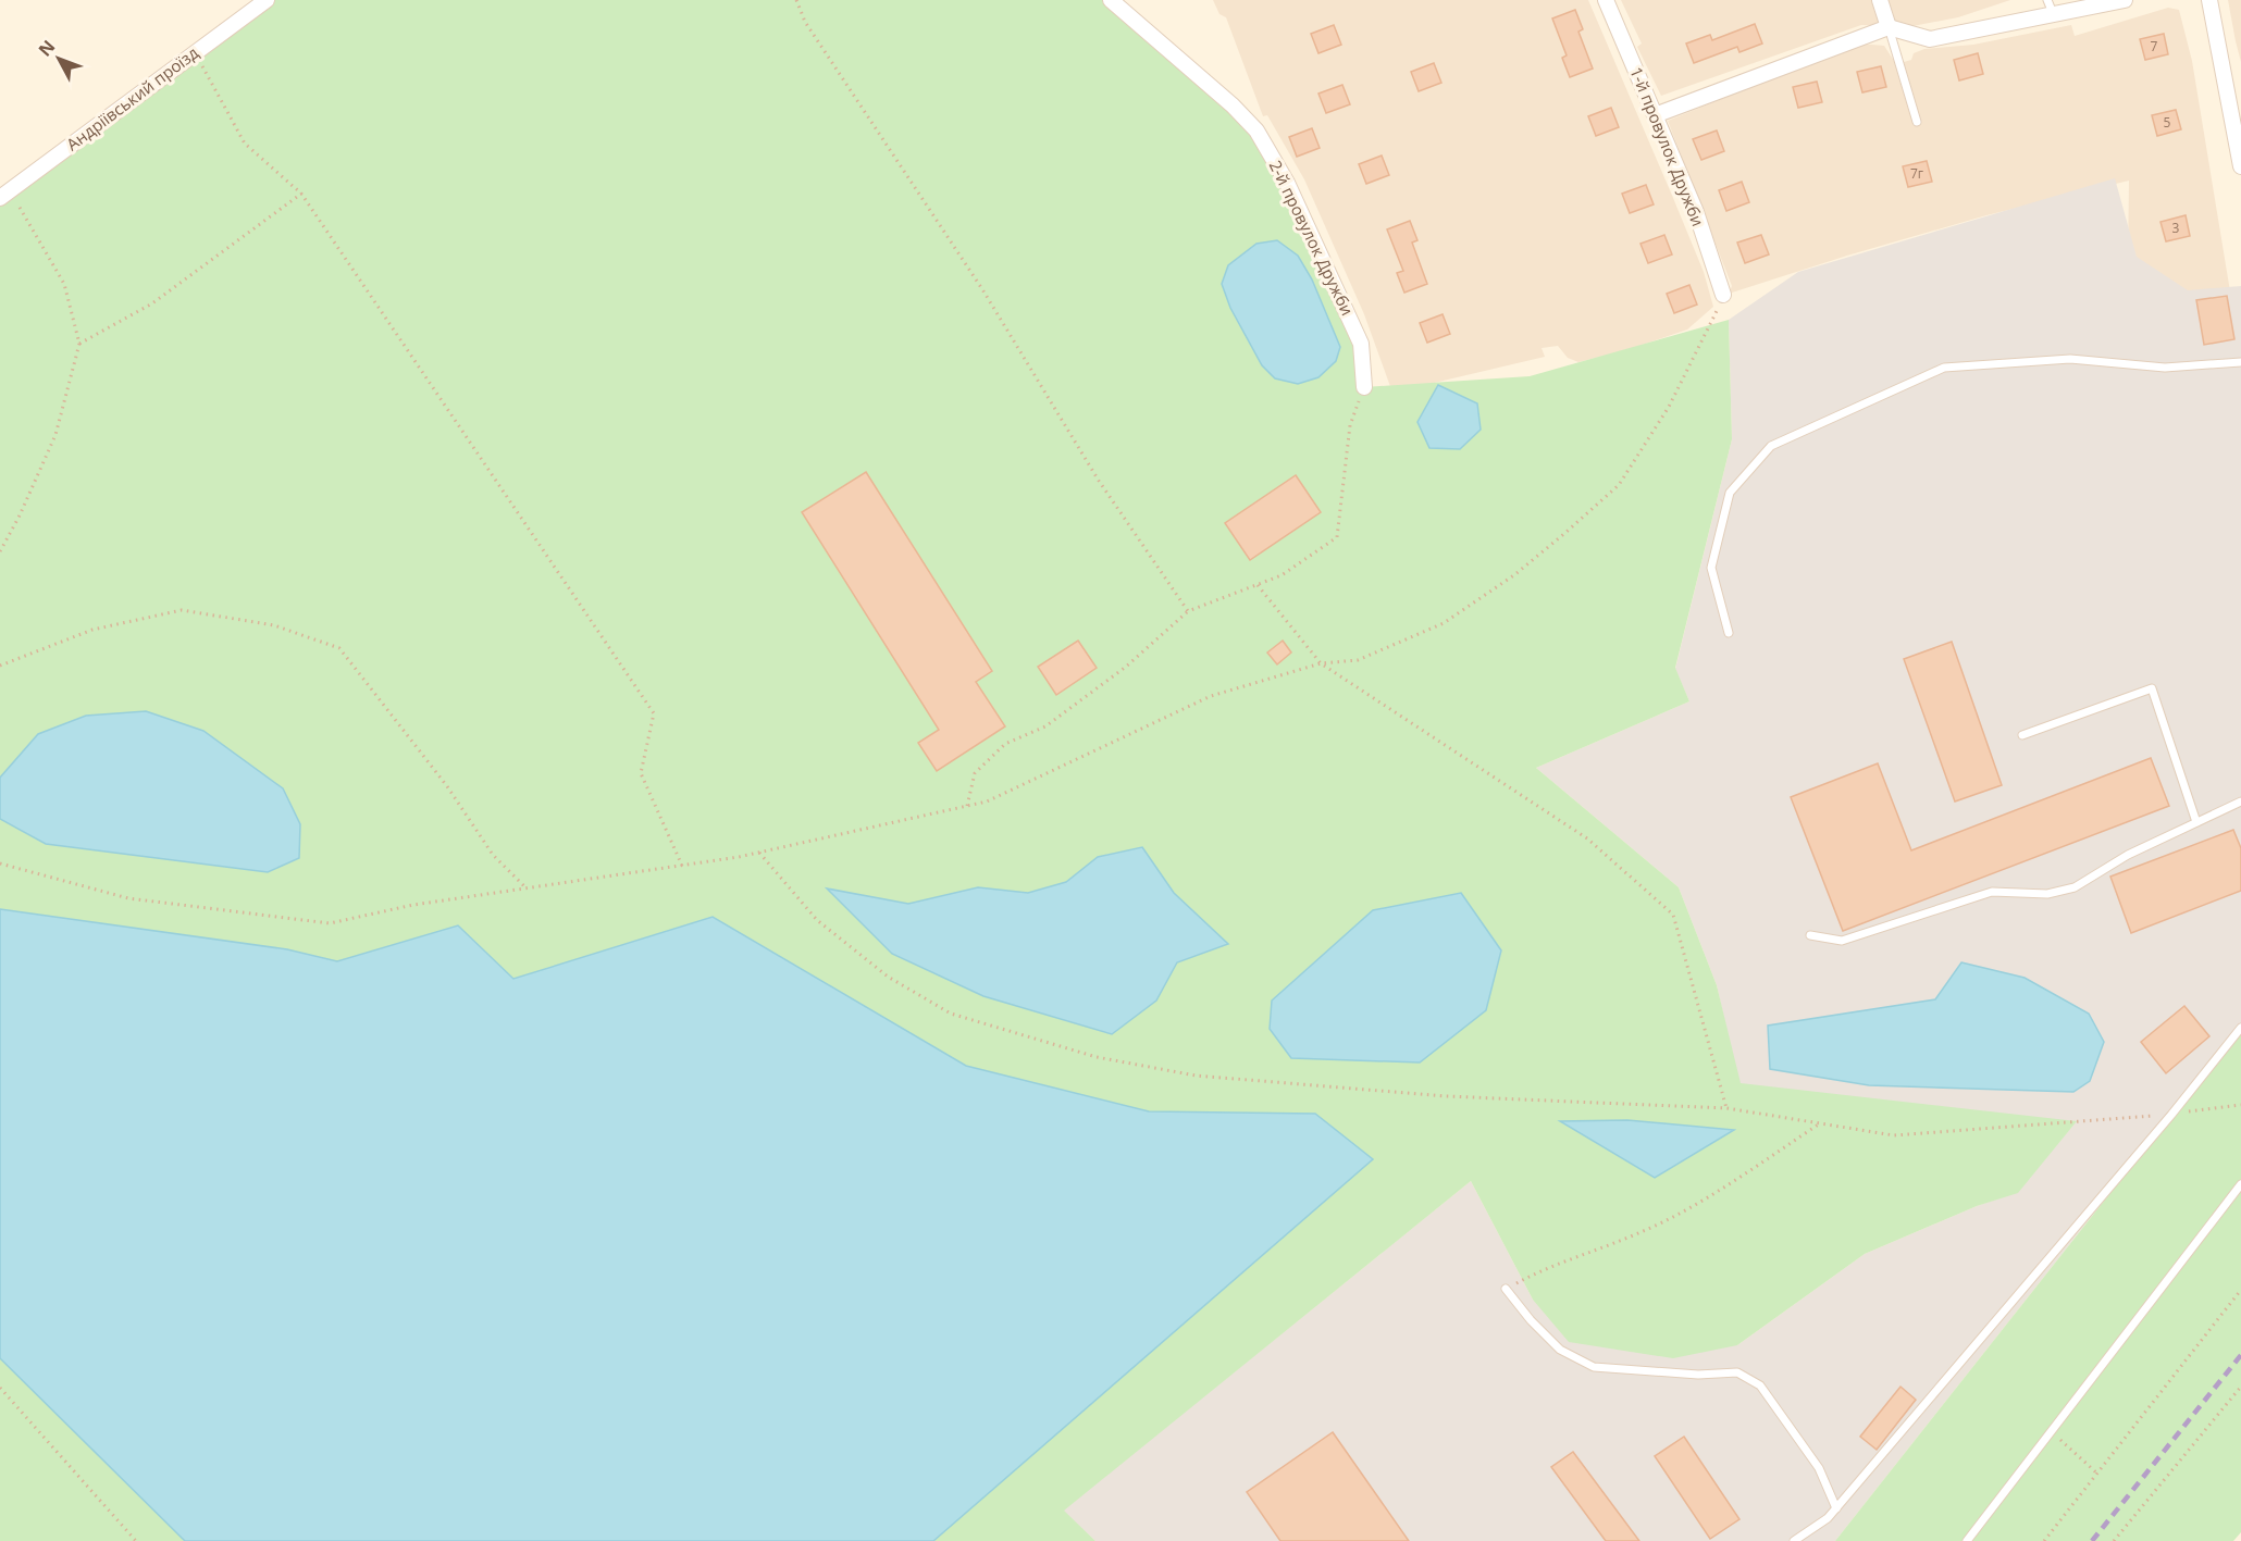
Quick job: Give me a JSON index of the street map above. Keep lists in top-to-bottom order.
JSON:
{
  "streets": {
    "street": ["Андріївський проїзд", "1-й провулок Дружби", "2-й провулок Дружби"]
  },
  "house_numbers": [
    "7",
    "5",
    "7г",
    "3"
  ],
  "north": "top left"
}
